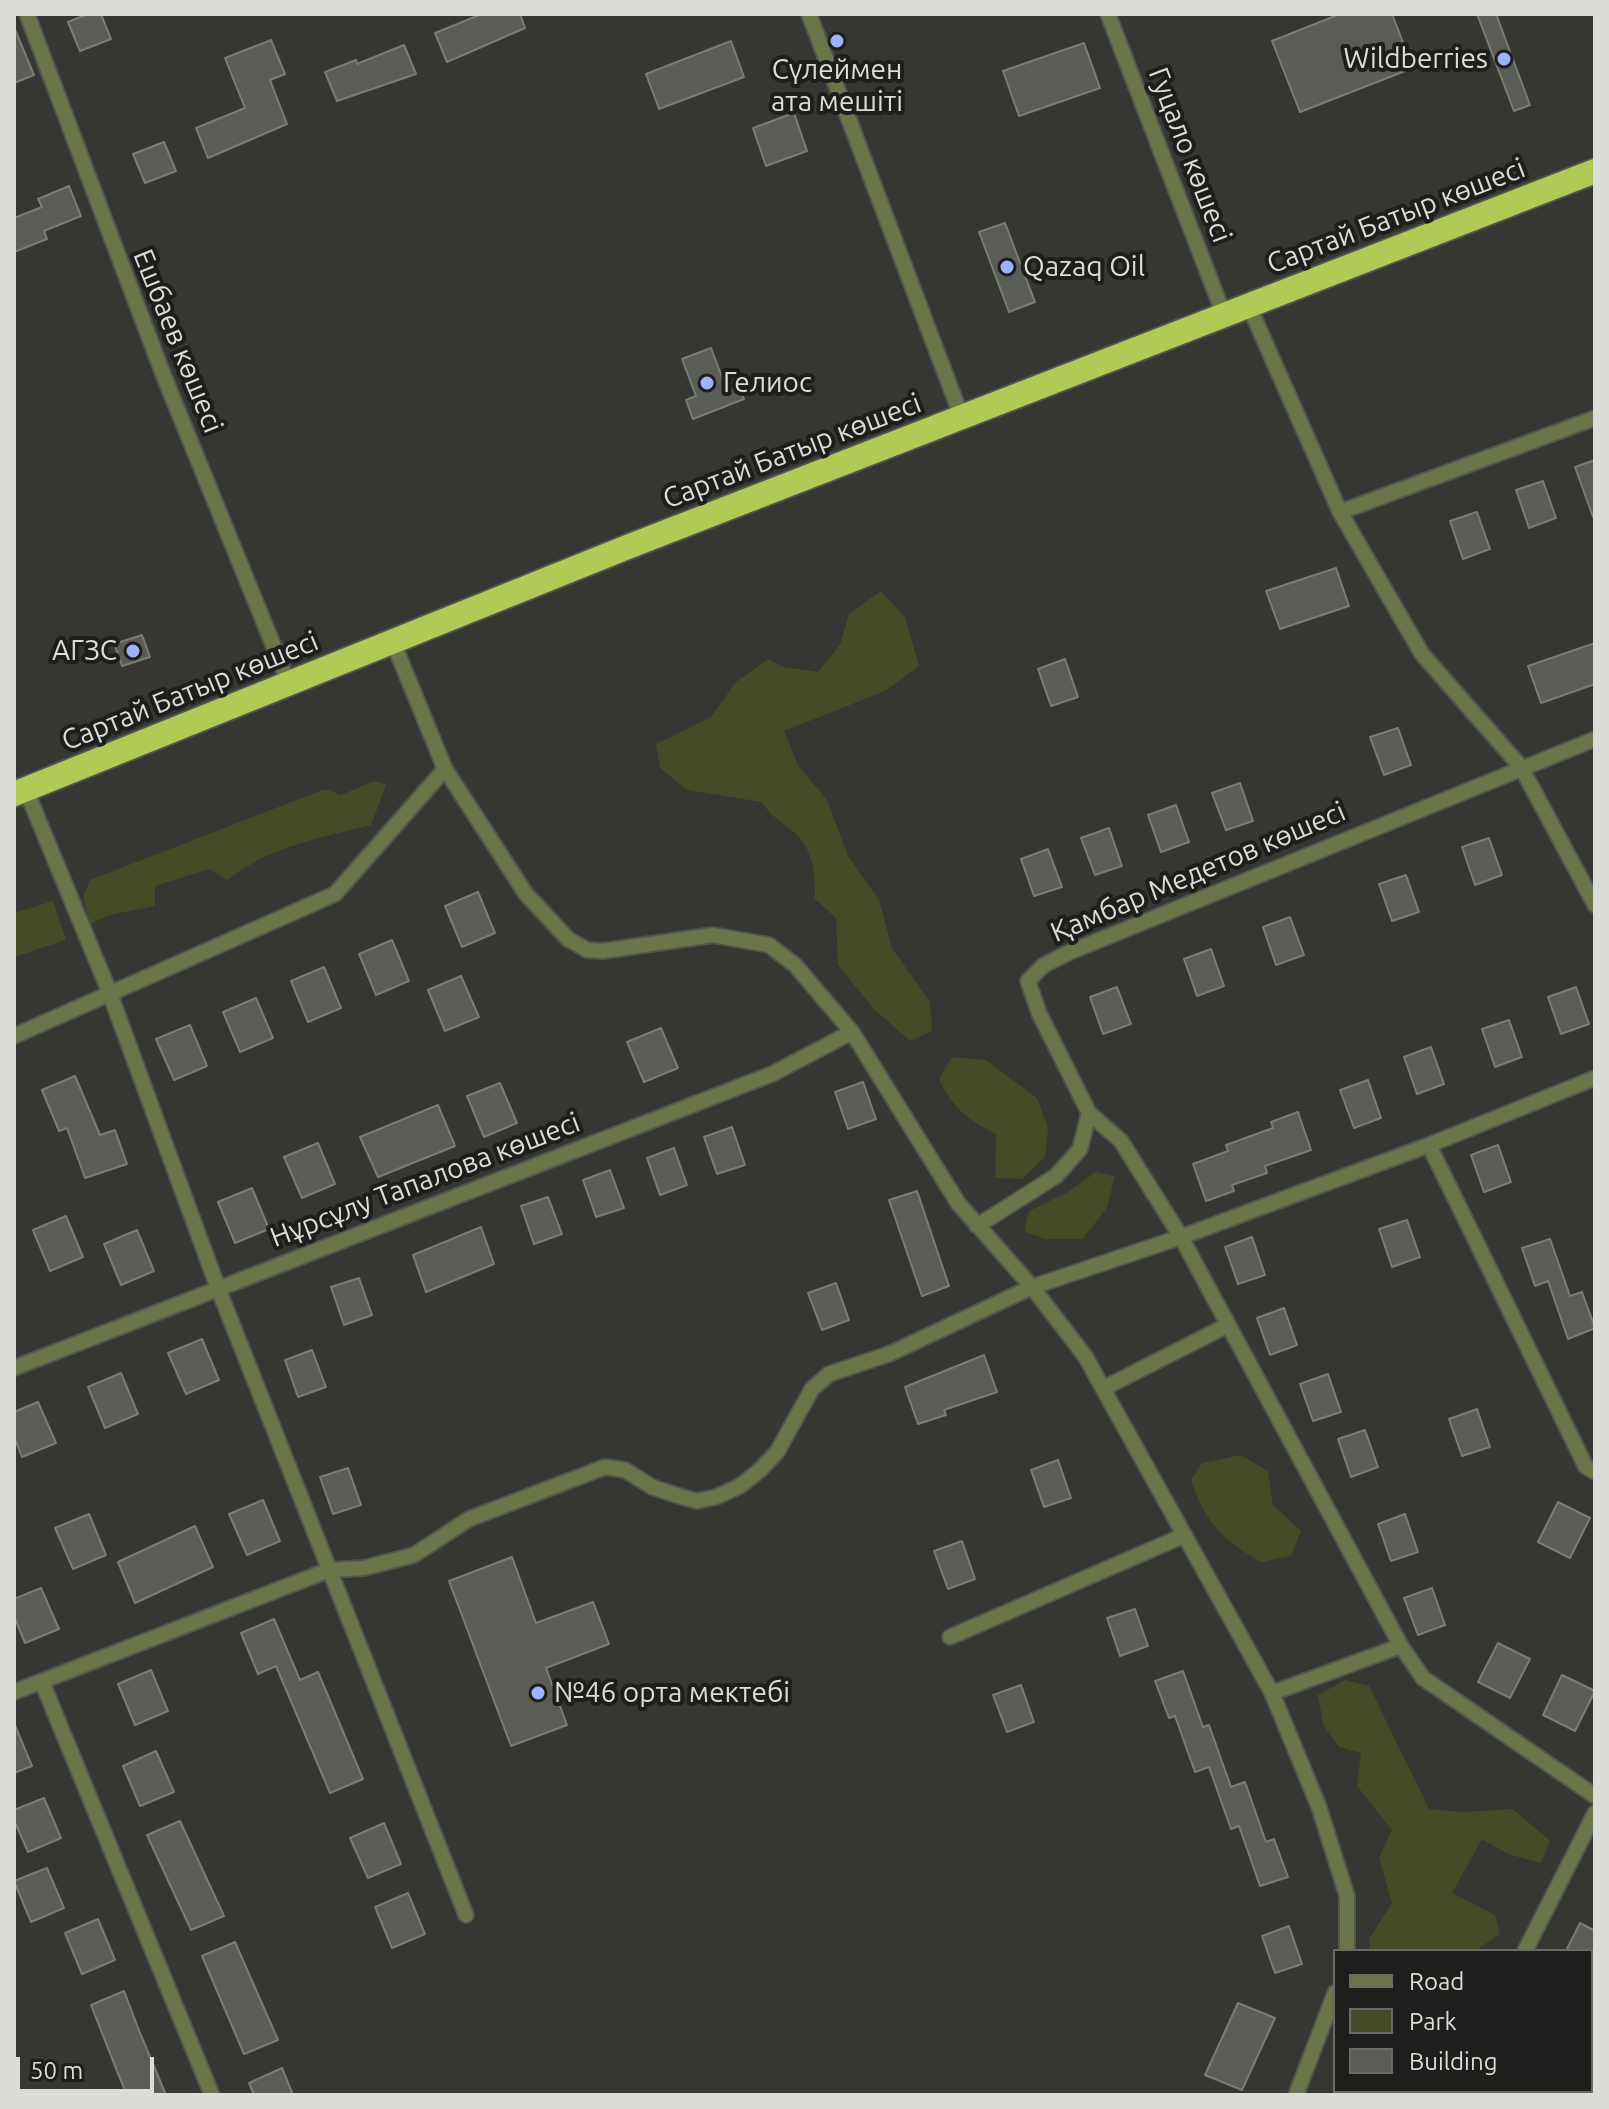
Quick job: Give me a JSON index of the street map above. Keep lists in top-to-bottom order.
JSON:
{
  "streets": {
    "highway": ["Сартай Батыр көшесі"],
    "street": [
      "Гуцало көшесі",
      "Ешбаев көшесі",
      "Қамбар Медетов көшесі",
      "Нұрсұлу Тапалова көшесі"
    ]
  },
  "crossings": [
    ["Гуцало көшесі", "Сартай Батыр көшесі"],
    ["Сартай Батыр көшесі", "Ешбаев көшесі"]
  ],
  "places": [
    "Сүлеймен ата мешіті",
    "Wildberries",
    "Qazaq Oil",
    "Гелиос",
    "АГЗС",
    "№46 орта мектебі"
  ],
  "legend": ["Road", "Park", "Building"],
  "scale_bar": "50 m"
}
